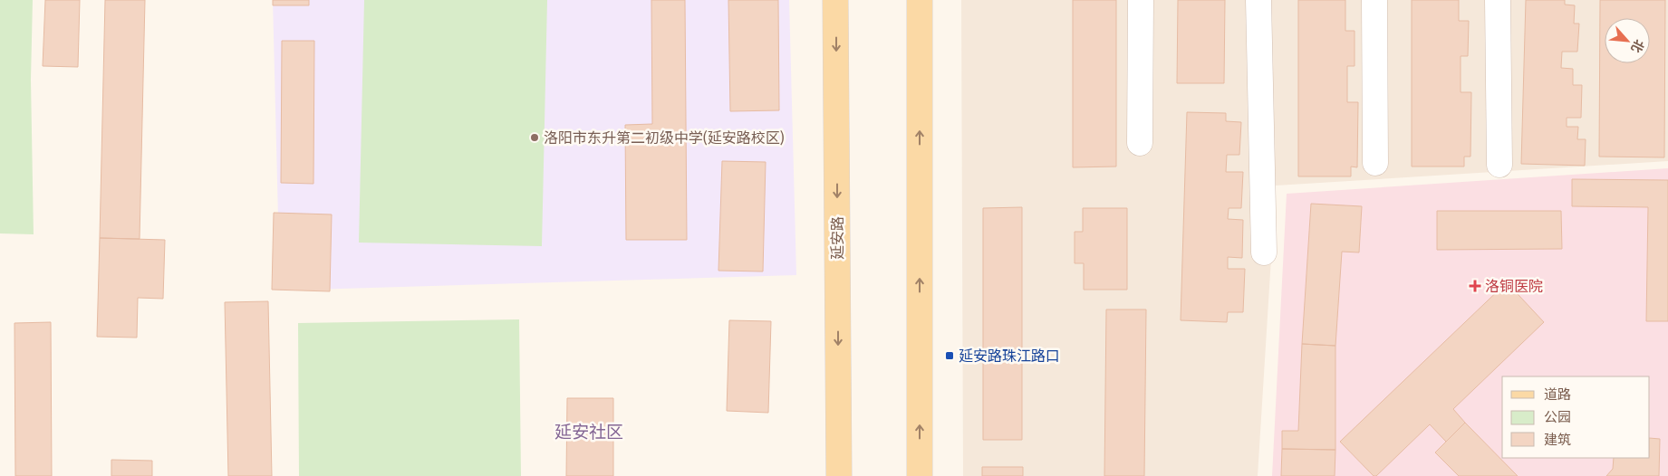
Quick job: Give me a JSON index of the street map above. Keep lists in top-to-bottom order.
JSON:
{
  "streets": {
    "main road": ["延安路"]
  },
  "districts": ["延安社区"],
  "places": {
    "other": ["洛阳市东升第二初级中学(延安路校区)"],
    "health": ["洛铜医院"],
    "transit": ["延安路珠江路口"]
  },
  "legend": ["道路", "公园", "建筑"],
  "north": "bottom right"
}
